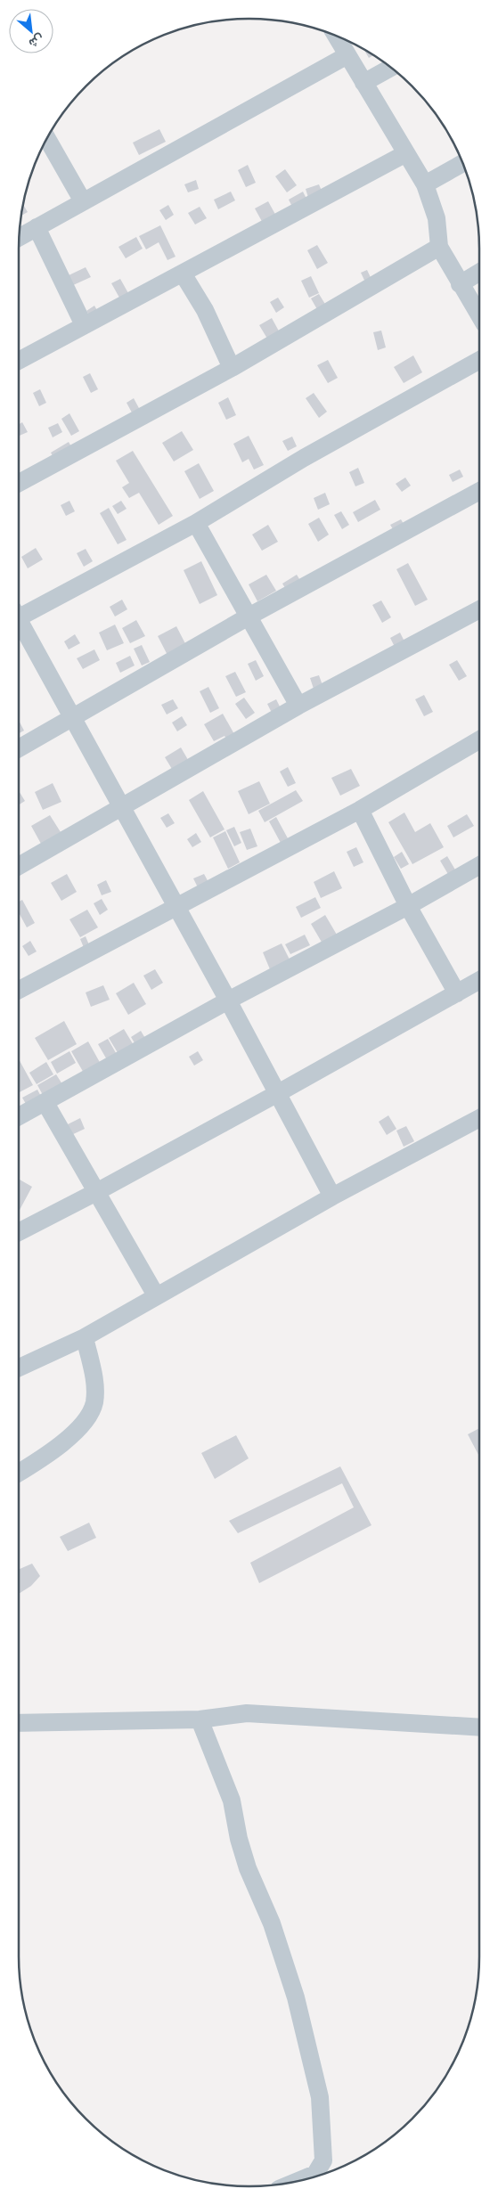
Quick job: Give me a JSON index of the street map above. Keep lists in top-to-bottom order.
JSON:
{
  "north": "bottom right"
}
